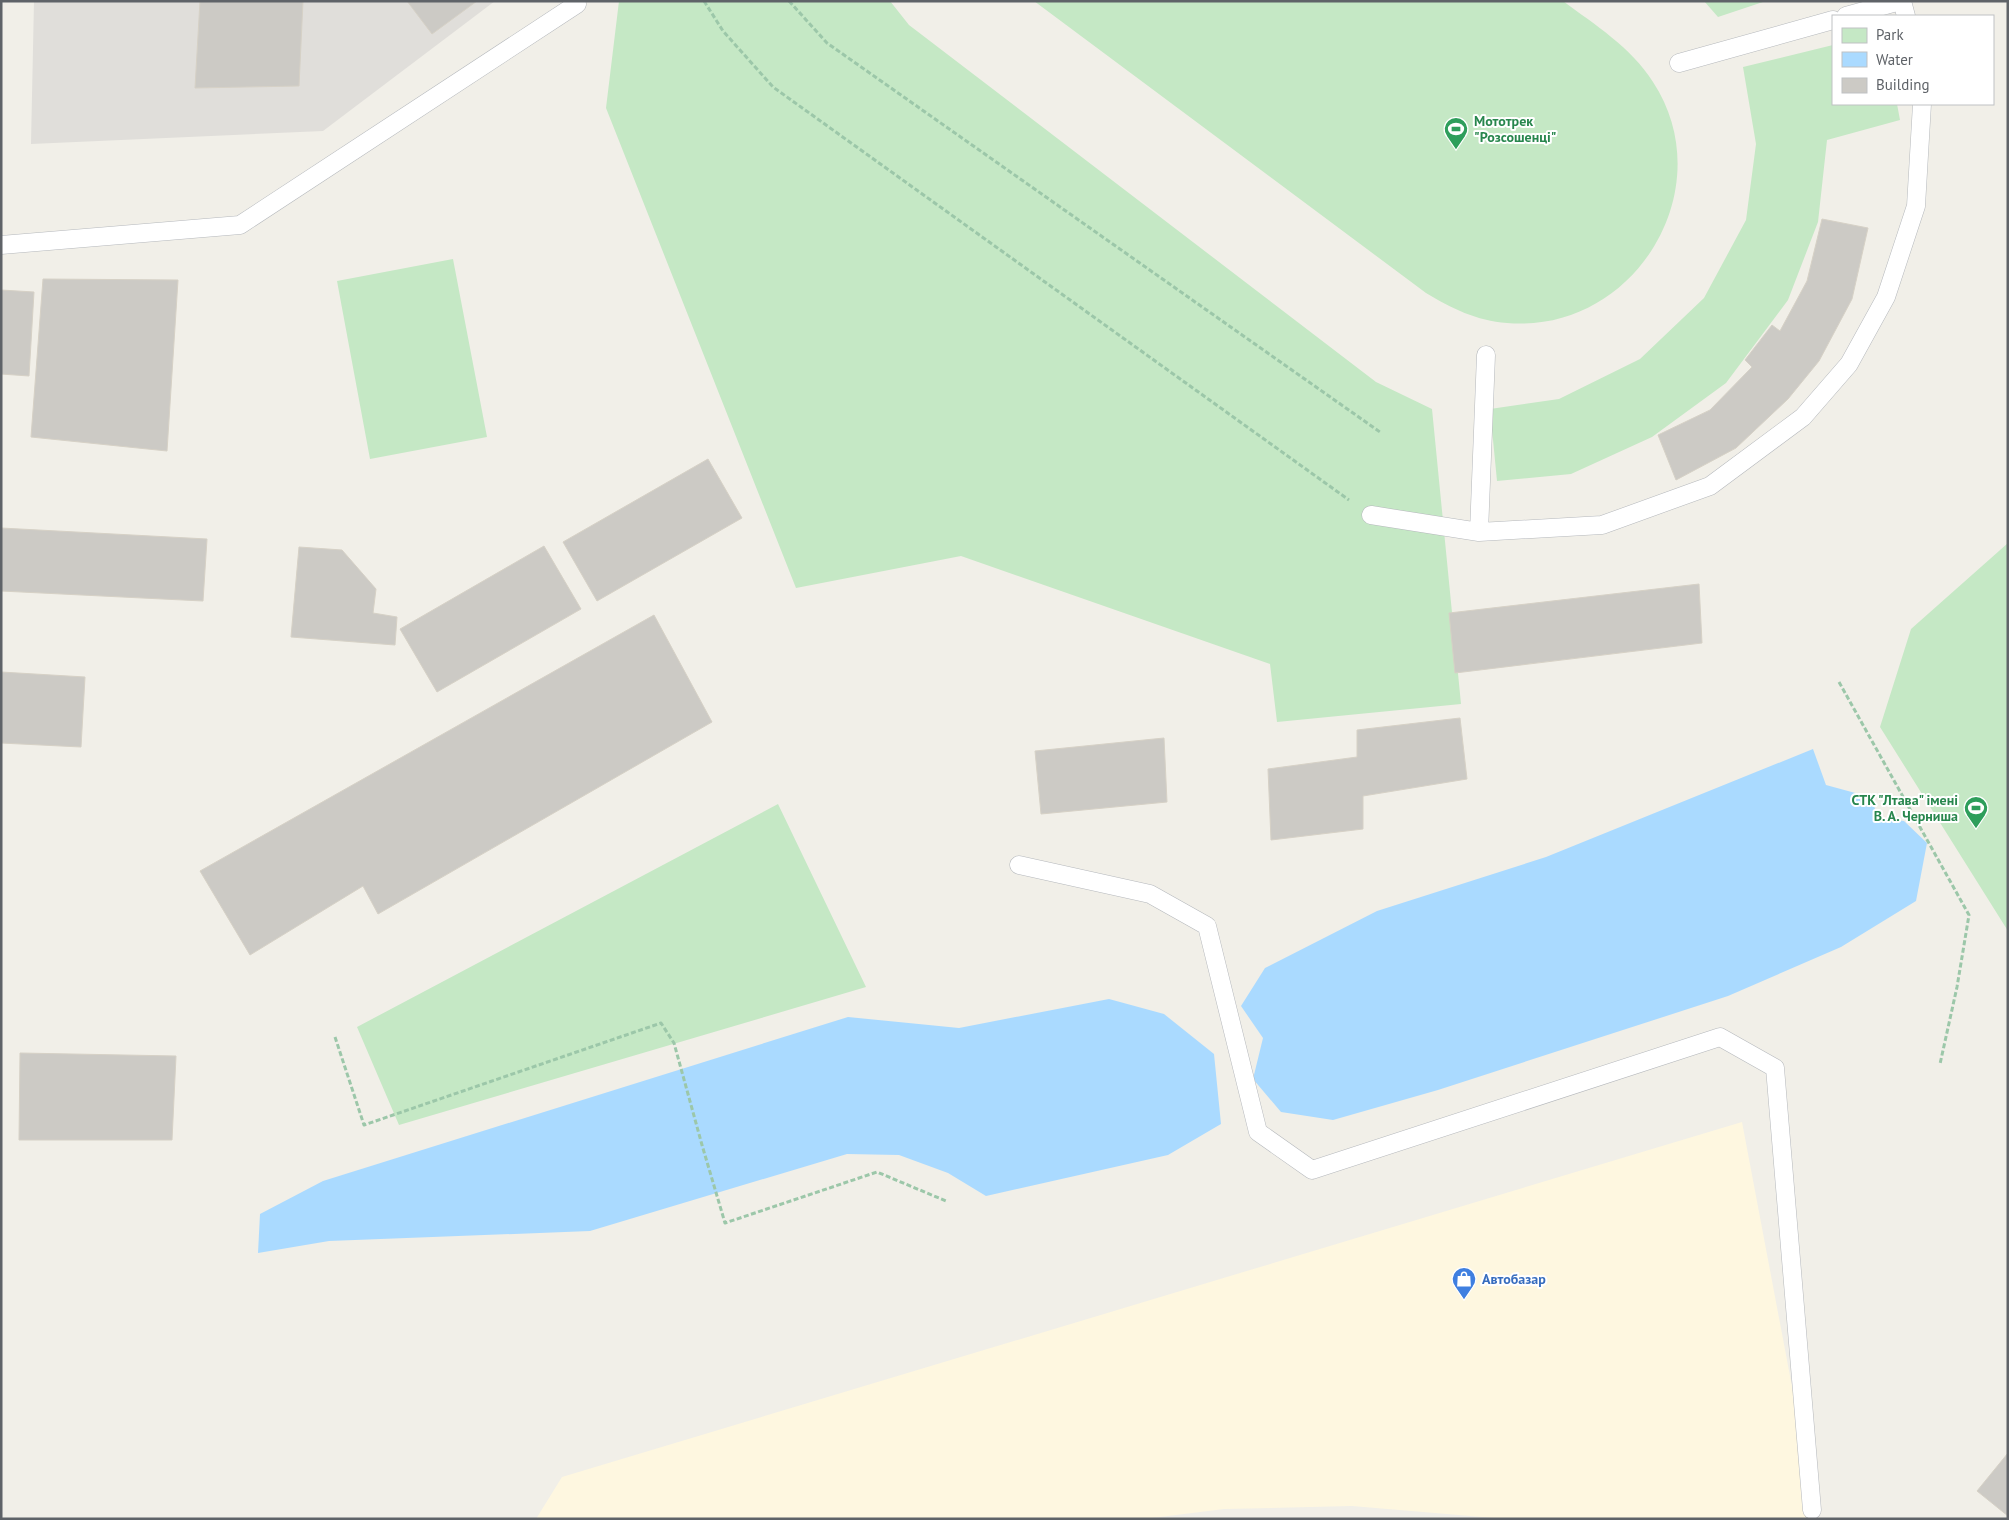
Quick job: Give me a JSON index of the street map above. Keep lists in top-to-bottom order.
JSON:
{
  "places": {
    "sports": ["Мототрек \"Розсошенці\"", "СТК \"Лтава\" імені В. А. Черниша"],
    "shop": ["Автобазар"]
  },
  "legend": ["Park", "Water", "Building"]
}
